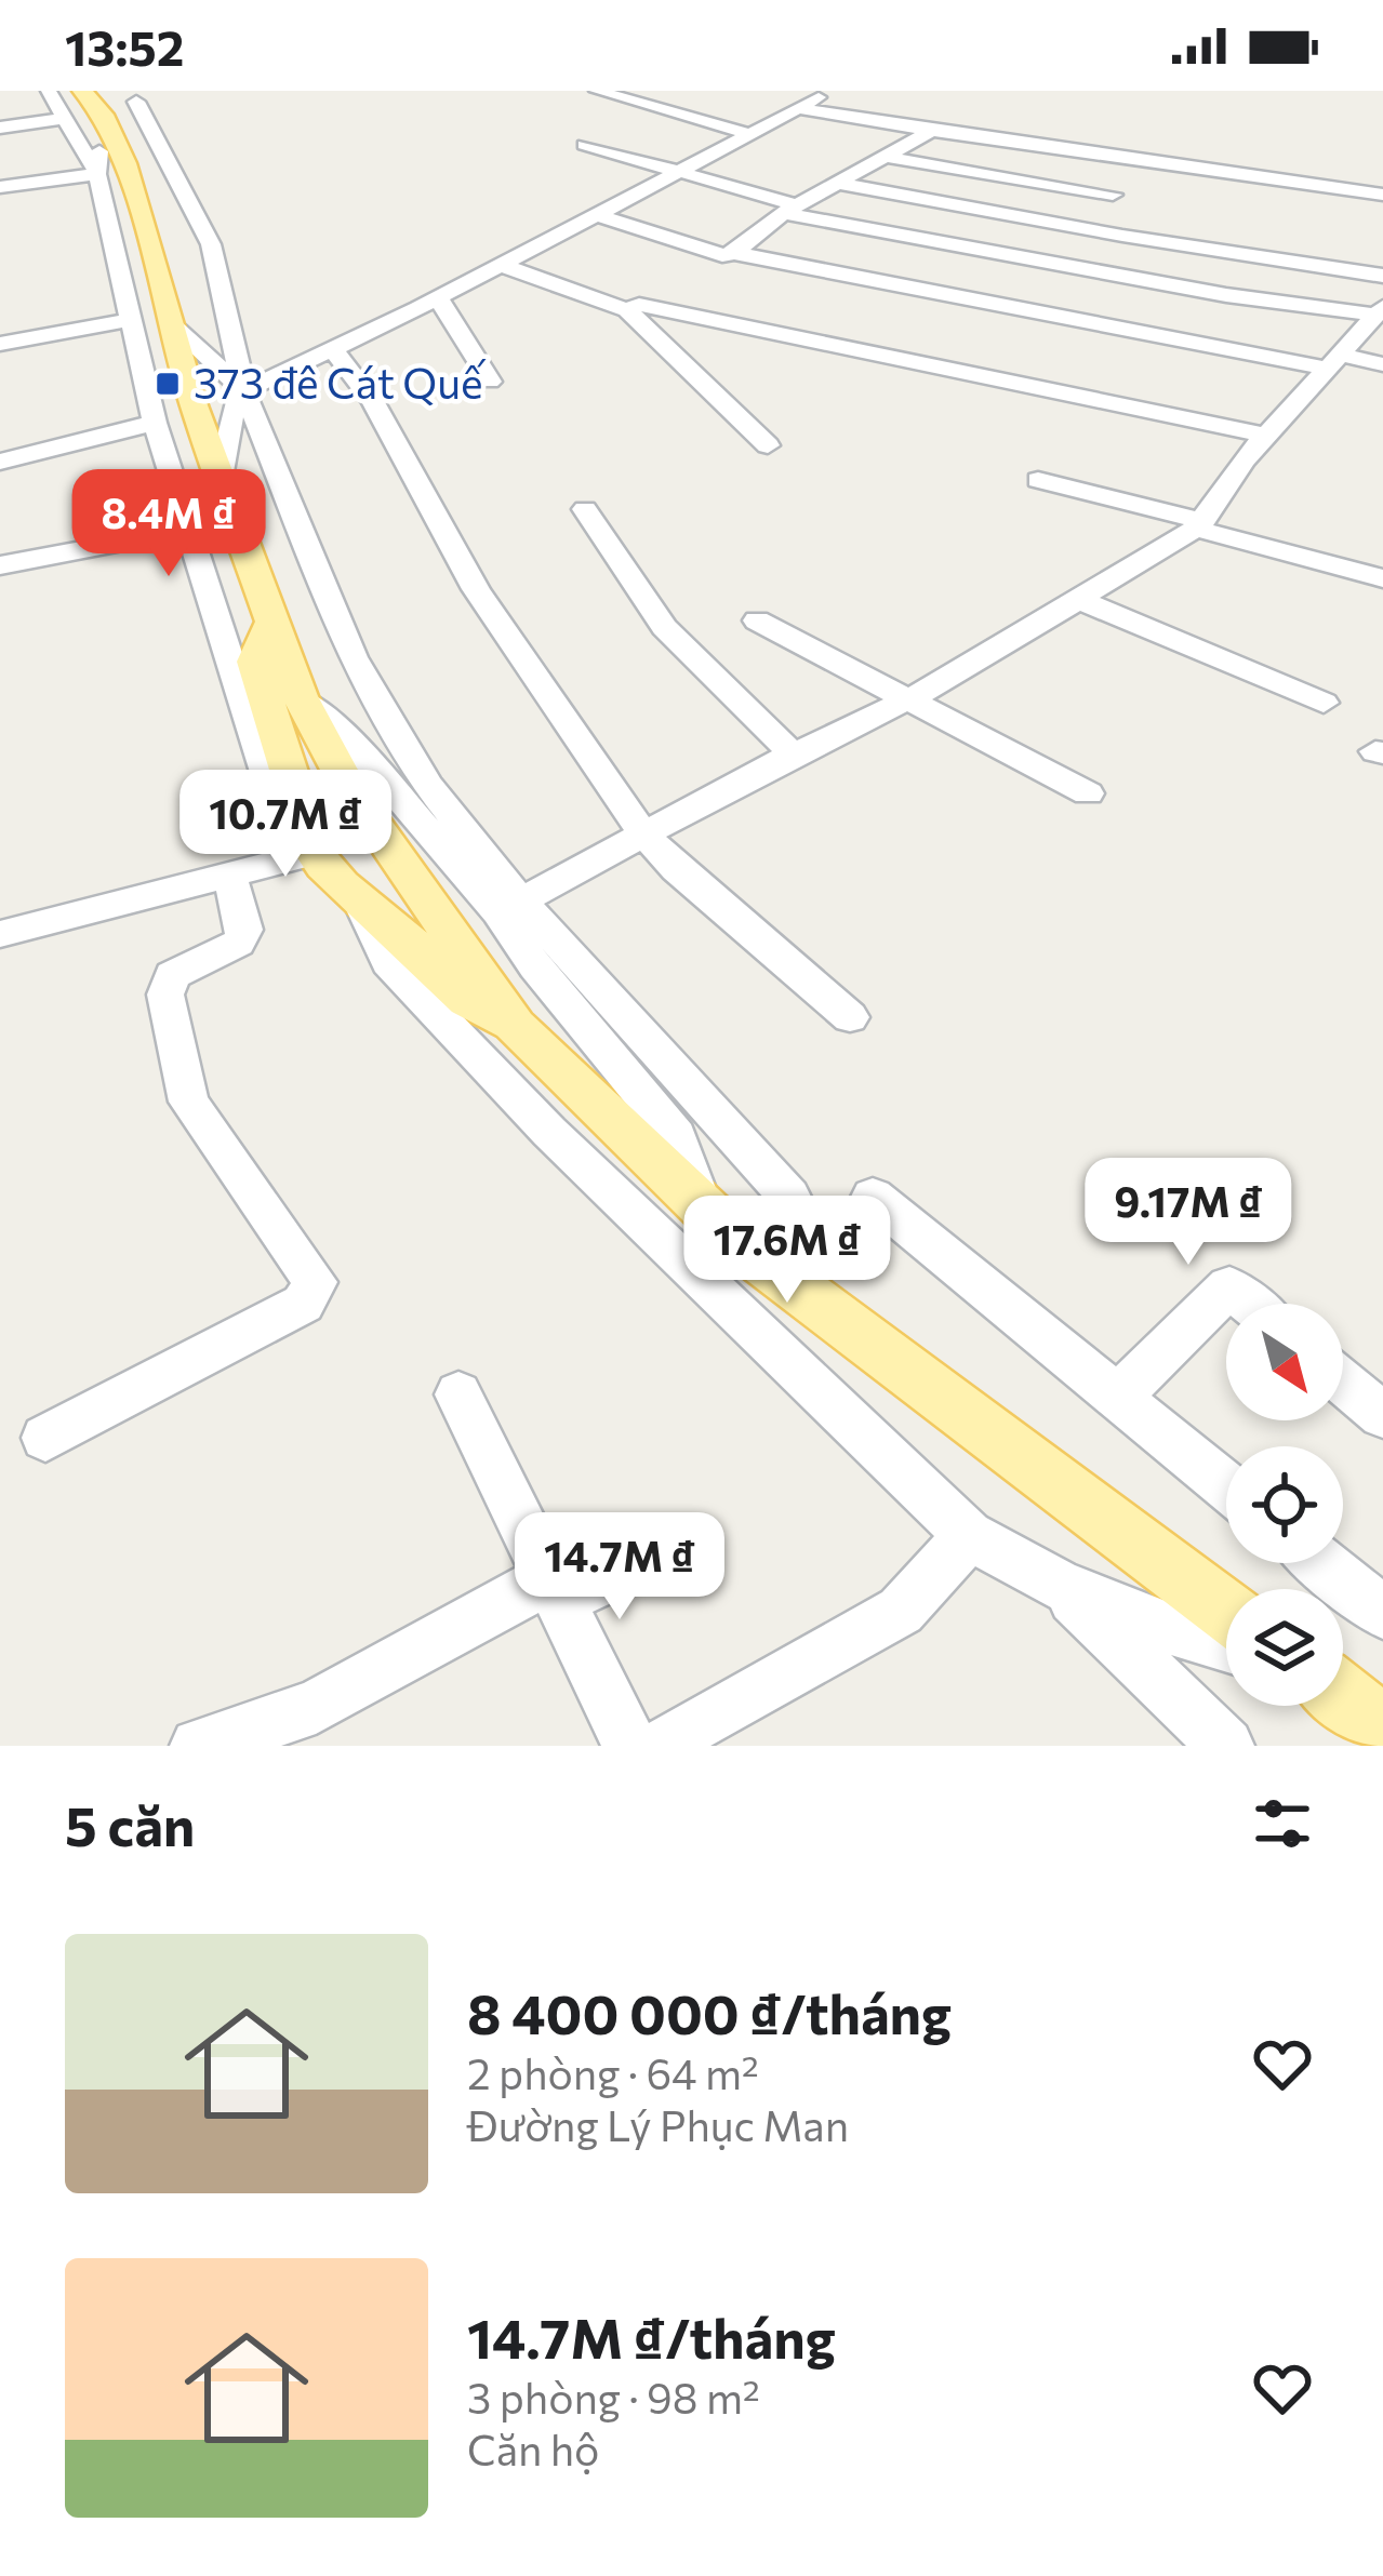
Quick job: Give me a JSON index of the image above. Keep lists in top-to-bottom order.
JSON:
{
  "places": {
    "transit": ["373 đê Cát Quế"]
  },
  "north": "bottom right",
  "page": {
    "status": "13:52",
    "price": [
      "8.4M ₫",
      "10.7M ₫",
      "9.17M ₫",
      "17.6M ₫",
      "14.7M ₫"
    ],
    "heading": "5 căn",
    "list": [
      {
        "name": "8 400 000 ₫/tháng",
        "note": "2 phòng · 64 m² · Đường Lý Phục Man"
      },
      {
        "name": "14.7M ₫/tháng",
        "note": "3 phòng · 98 m² · Căn hộ"
      }
    ]
  }
}
